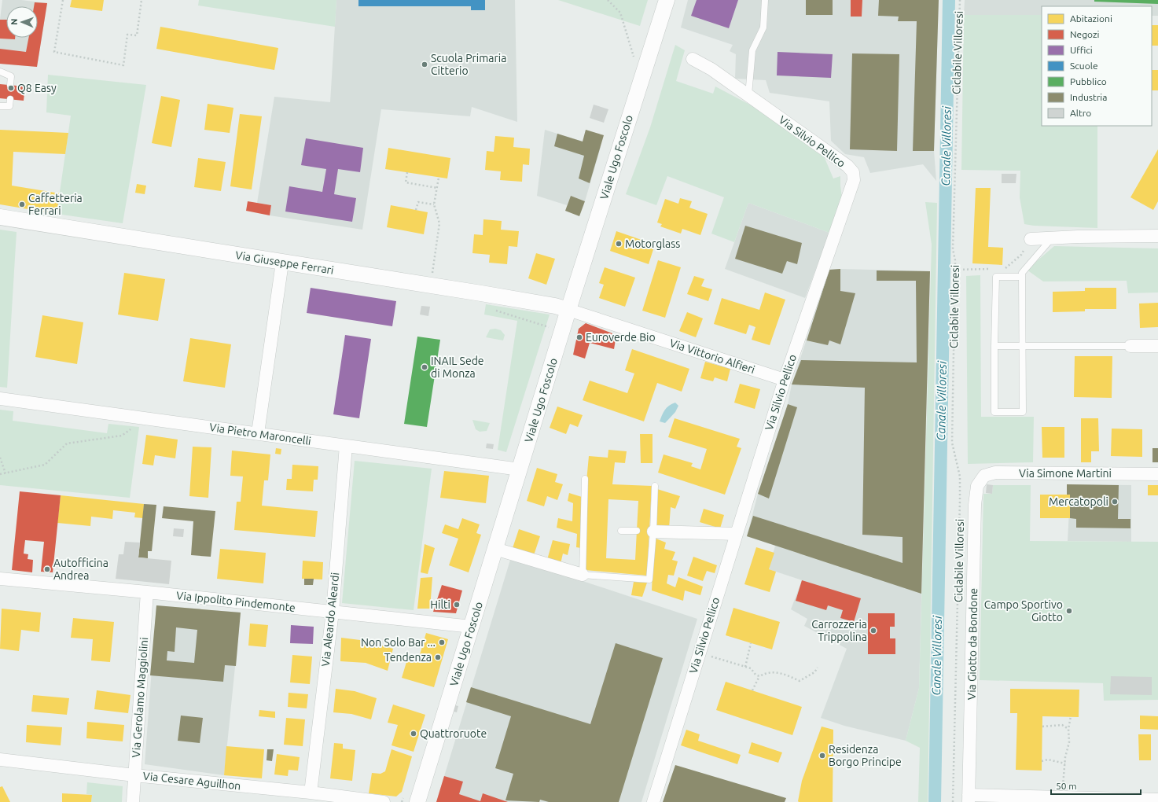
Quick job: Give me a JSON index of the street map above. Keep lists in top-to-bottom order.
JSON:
{
  "streets": {
    "street": [
      "Via Silvio Pellico",
      "Viale Ugo Foscolo",
      "Via Giuseppe Ferrari",
      "Via Vittorio Alfieri",
      "Via Pietro Maroncelli",
      "Via Simone Martini",
      "Via Ippolito Pindemonte",
      "Via Aleardo Aleardi",
      "Via Giotto da Bondone",
      "Via Gerolamo Maggiolini",
      "Via Cesare Aguilhon"
    ],
    "path": ["Ciclabile Villoresi"]
  },
  "crossings": [
    ["Via Silvio Pellico", "Via Vittorio Alfieri"],
    ["Viale Ugo Foscolo", "Via Giuseppe Ferrari"],
    ["Viale Ugo Foscolo", "Via Vittorio Alfieri"],
    ["Viale Ugo Foscolo", "Via Pietro Maroncelli"],
    ["Viale Ugo Foscolo", "Via Ippolito Pindemonte"],
    ["Via Giuseppe Ferrari", "Via Vittorio Alfieri"],
    ["Via Pietro Maroncelli", "Via Aleardo Aleardi"],
    ["Via Simone Martini", "Via Giotto da Bondone"],
    ["Via Ippolito Pindemonte", "Via Aleardo Aleardi"],
    ["Via Ippolito Pindemonte", "Via Gerolamo Maggiolini"],
    ["Via Aleardo Aleardi", "Via Cesare Aguilhon"],
    ["Via Gerolamo Maggiolini", "Via Cesare Aguilhon"]
  ],
  "water": ["Canale Villoresi"],
  "places": [
    "Scuola Primaria Citterio",
    "Q8 Easy",
    "Caffetteria Ferrari",
    "Motorglass",
    "Euroverde Bio",
    "INAIL Sede di Monza",
    "Mercatopoli",
    "Autofficina Andrea",
    "Hilti",
    "Campo Sportivo Giotto",
    "Carrozzeria Trippolina",
    "Non Solo Bar ...",
    "Tendenza",
    "Quattroruote",
    "Residenza Borgo Principe"
  ],
  "legend": [
    "Abitazioni",
    "Negozi",
    "Uffici",
    "Scuole",
    "Pubblico",
    "Industria",
    "Altro"
  ],
  "scale_bar": "50 m",
  "north": "left"
}
